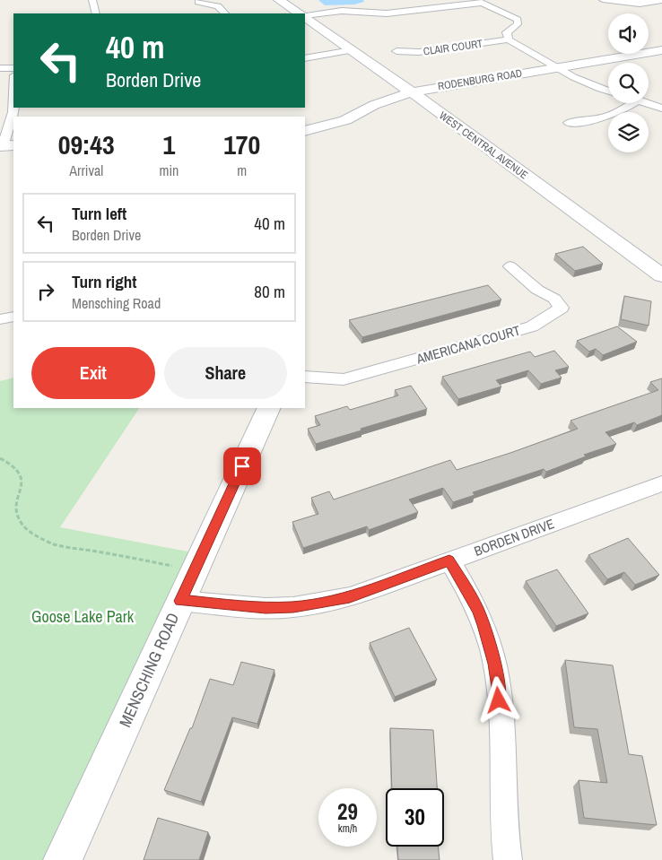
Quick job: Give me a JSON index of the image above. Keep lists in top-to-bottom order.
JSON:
{
  "streets": {
    "street": [
      "CLAIR COURT",
      "RODENBURG ROAD",
      "WEST CENTRAL AVENUE",
      "AMERICANA COURT",
      "BORDEN DRIVE",
      "MENSCHING ROAD"
    ]
  },
  "crossings": [
    ["RODENBURG ROAD", "WEST CENTRAL AVENUE"],
    ["BORDEN DRIVE", "MENSCHING ROAD"]
  ],
  "parks": ["Goose Lake Park"],
  "page": {
    "turn": ["40 m", "Borden Drive"],
    "eta": [
      "09:43",
      "Arrival",
      "1",
      "min",
      "170",
      "m"
    ],
    "list": [
      {
        "name": "Turn left",
        "note": "Borden Drive",
        "value": "40 m"
      },
      {
        "name": "Turn right",
        "note": "Mensching Road",
        "value": "80 m"
      }
    ],
    "buttons": ["Exit", "Share"],
    "speed": "29 km/h",
    "limit": "30"
  }
}
